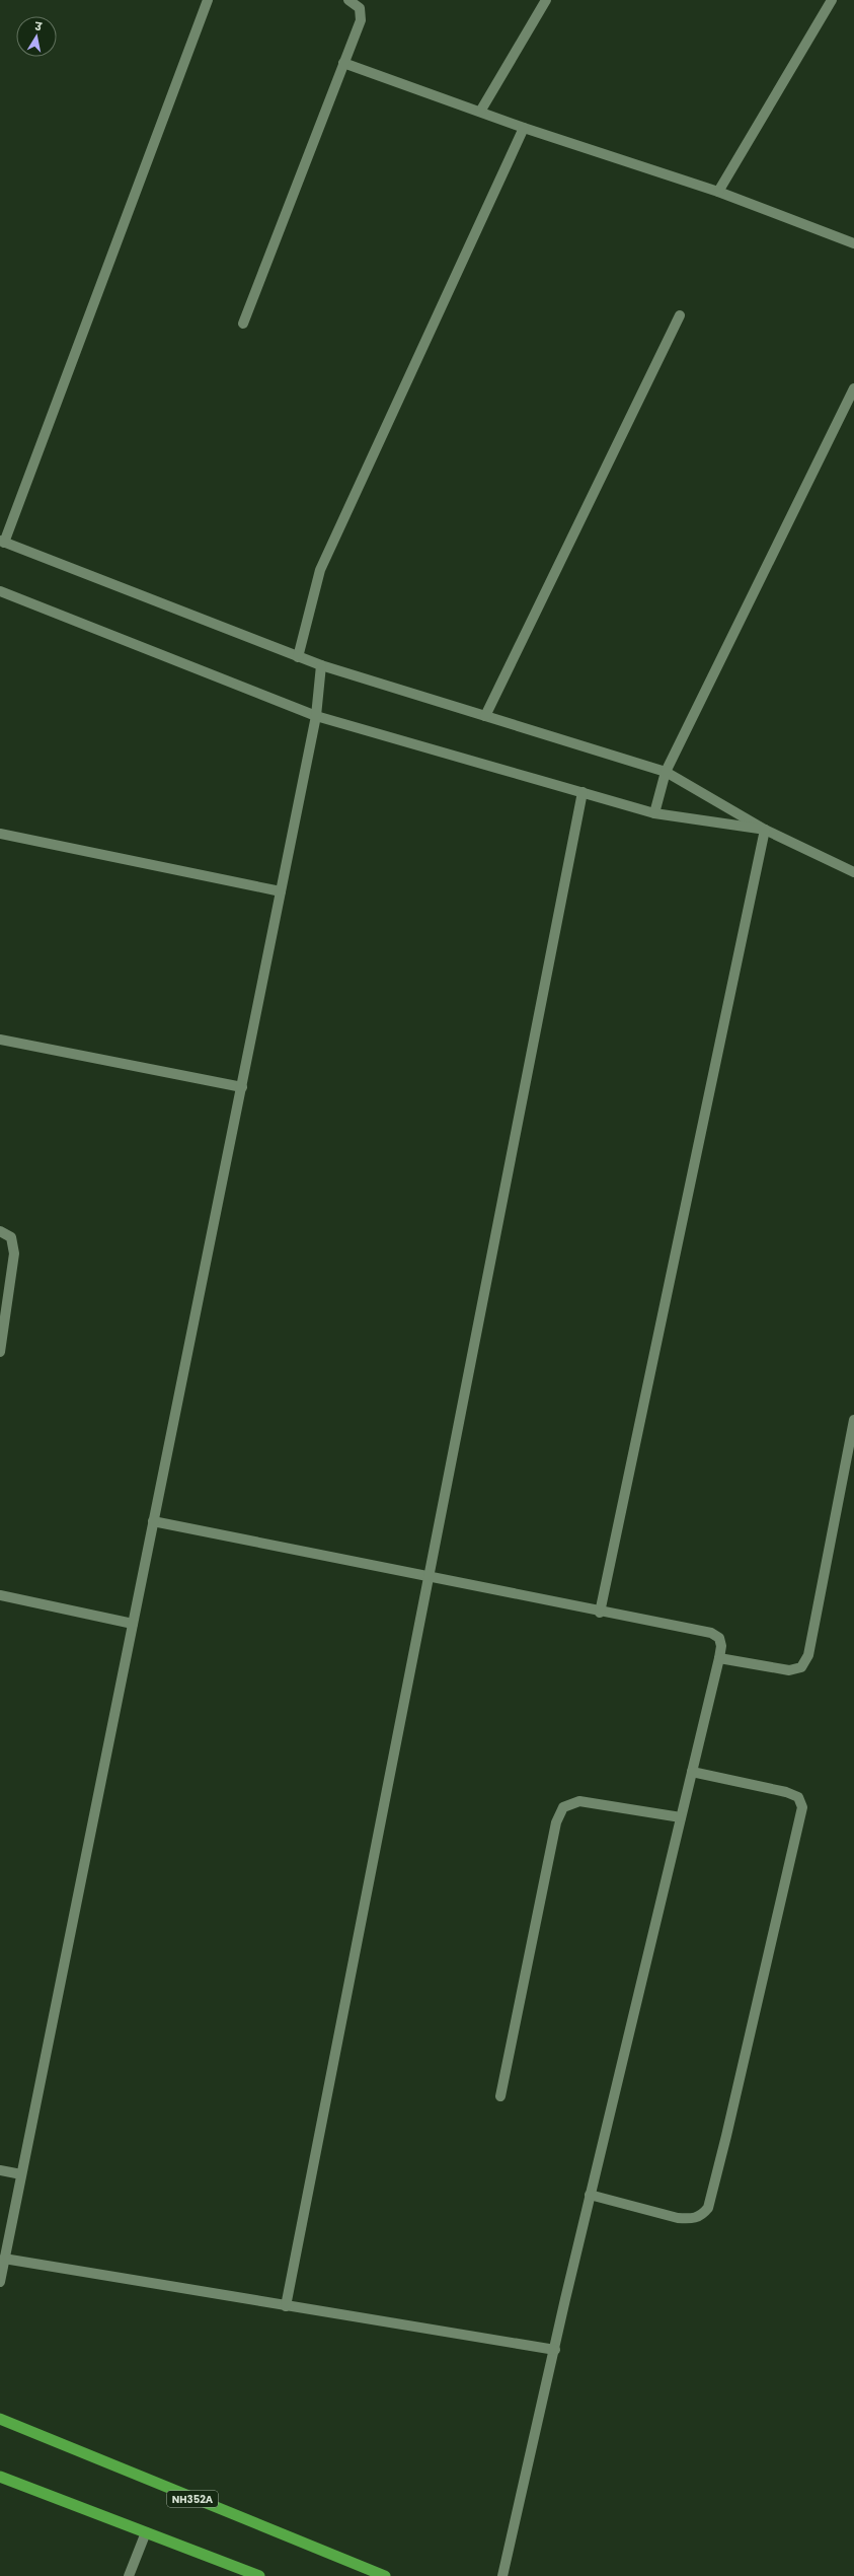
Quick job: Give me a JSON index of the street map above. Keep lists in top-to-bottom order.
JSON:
{
  "streets": {
    "highway": ["NH352A"]
  },
  "north": "top"
}
